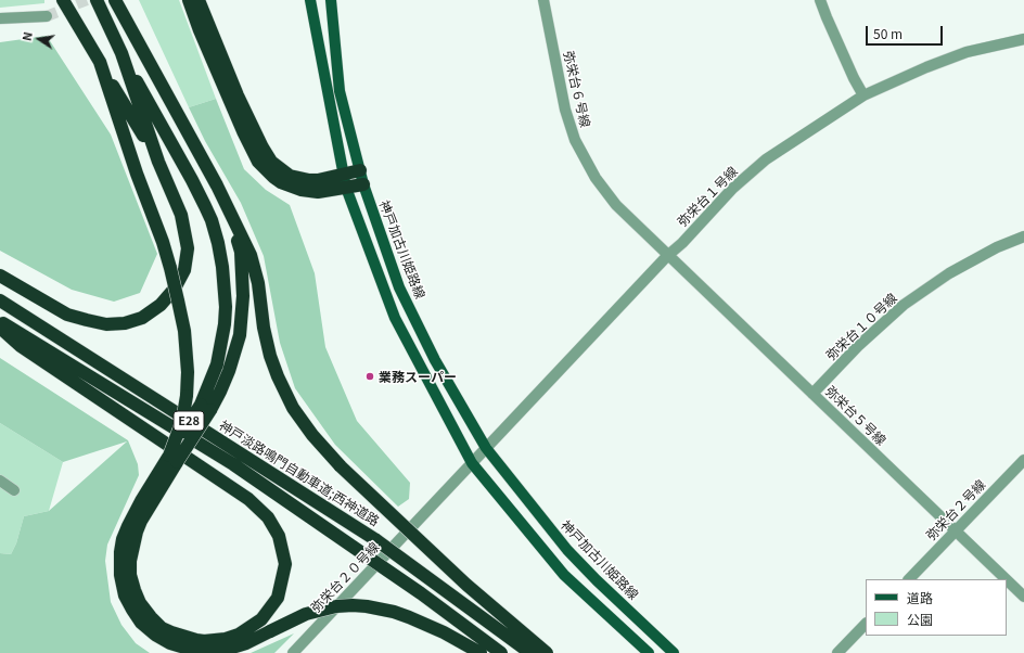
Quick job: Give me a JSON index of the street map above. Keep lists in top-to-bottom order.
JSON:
{
  "streets": {
    "highway": ["E28", "神戸淡路鳴門自動車道;西神道路"],
    "main road": ["神戸加古川姫路線"],
    "street": [
      "弥栄台６号線",
      "弥栄台１号線",
      "弥栄台１０号線",
      "弥栄台５号線",
      "弥栄台２号線",
      "弥栄台２０号線"
    ]
  },
  "crossings": [
    ["弥栄台６号線", "弥栄台１号線"],
    ["弥栄台６号線", "弥栄台５号線"],
    ["弥栄台１号線", "神戸加古川姫路線"],
    ["弥栄台１号線", "弥栄台５号線"],
    ["弥栄台１号線", "弥栄台２０号線"],
    ["弥栄台１０号線", "弥栄台５号線"],
    ["弥栄台５号線", "弥栄台２号線"]
  ],
  "places": ["業務スーパー"],
  "legend": ["道路", "公園"],
  "scale_bar": "50 m",
  "north": "left"
}
